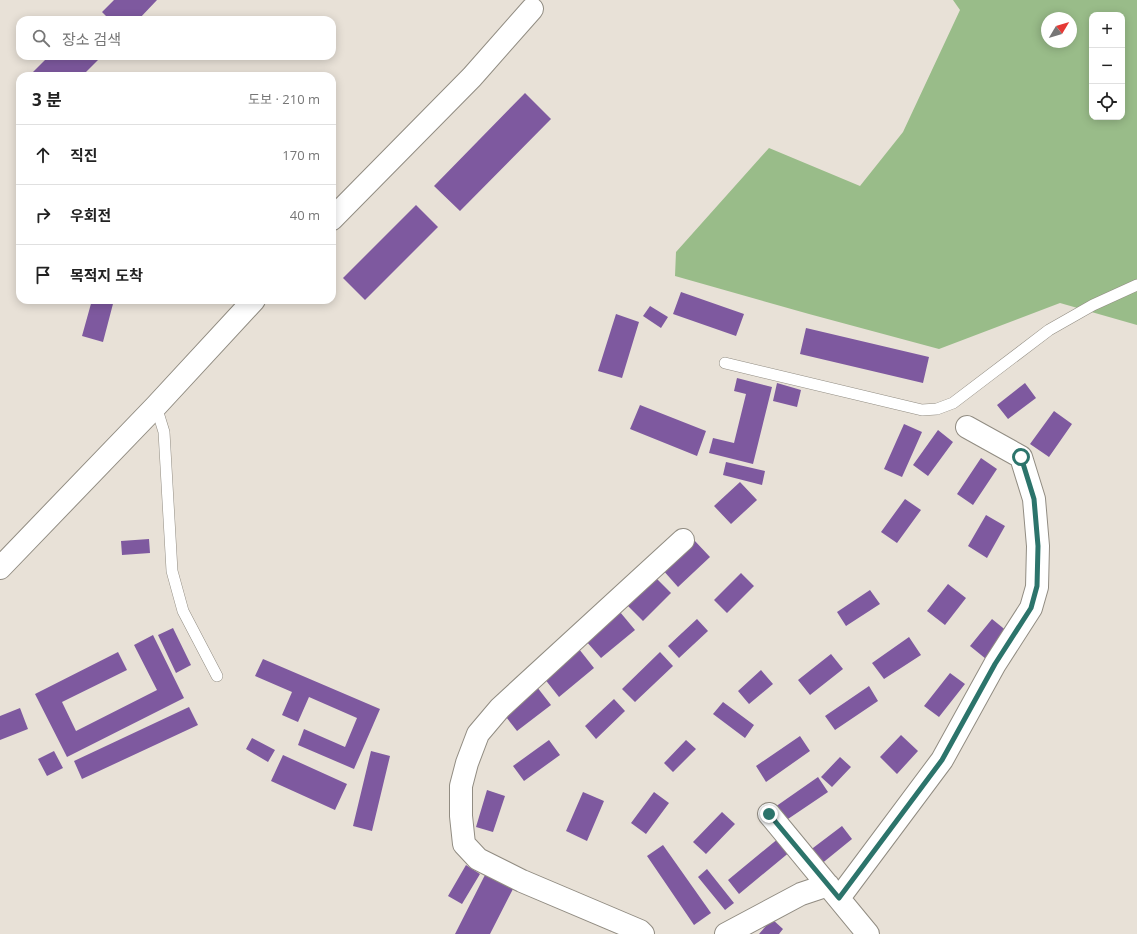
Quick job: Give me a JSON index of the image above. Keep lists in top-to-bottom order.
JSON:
{
  "north": "top right",
  "page": {
    "map_buttons": ["+", "−"],
    "search": "장소 검색",
    "heading": ["3 분", "도보 · 210 m"],
    "list": [
      ["직진", "170 m"],
      ["우회전", "40 m"],
      "목적지 도착"
    ]
  }
}
